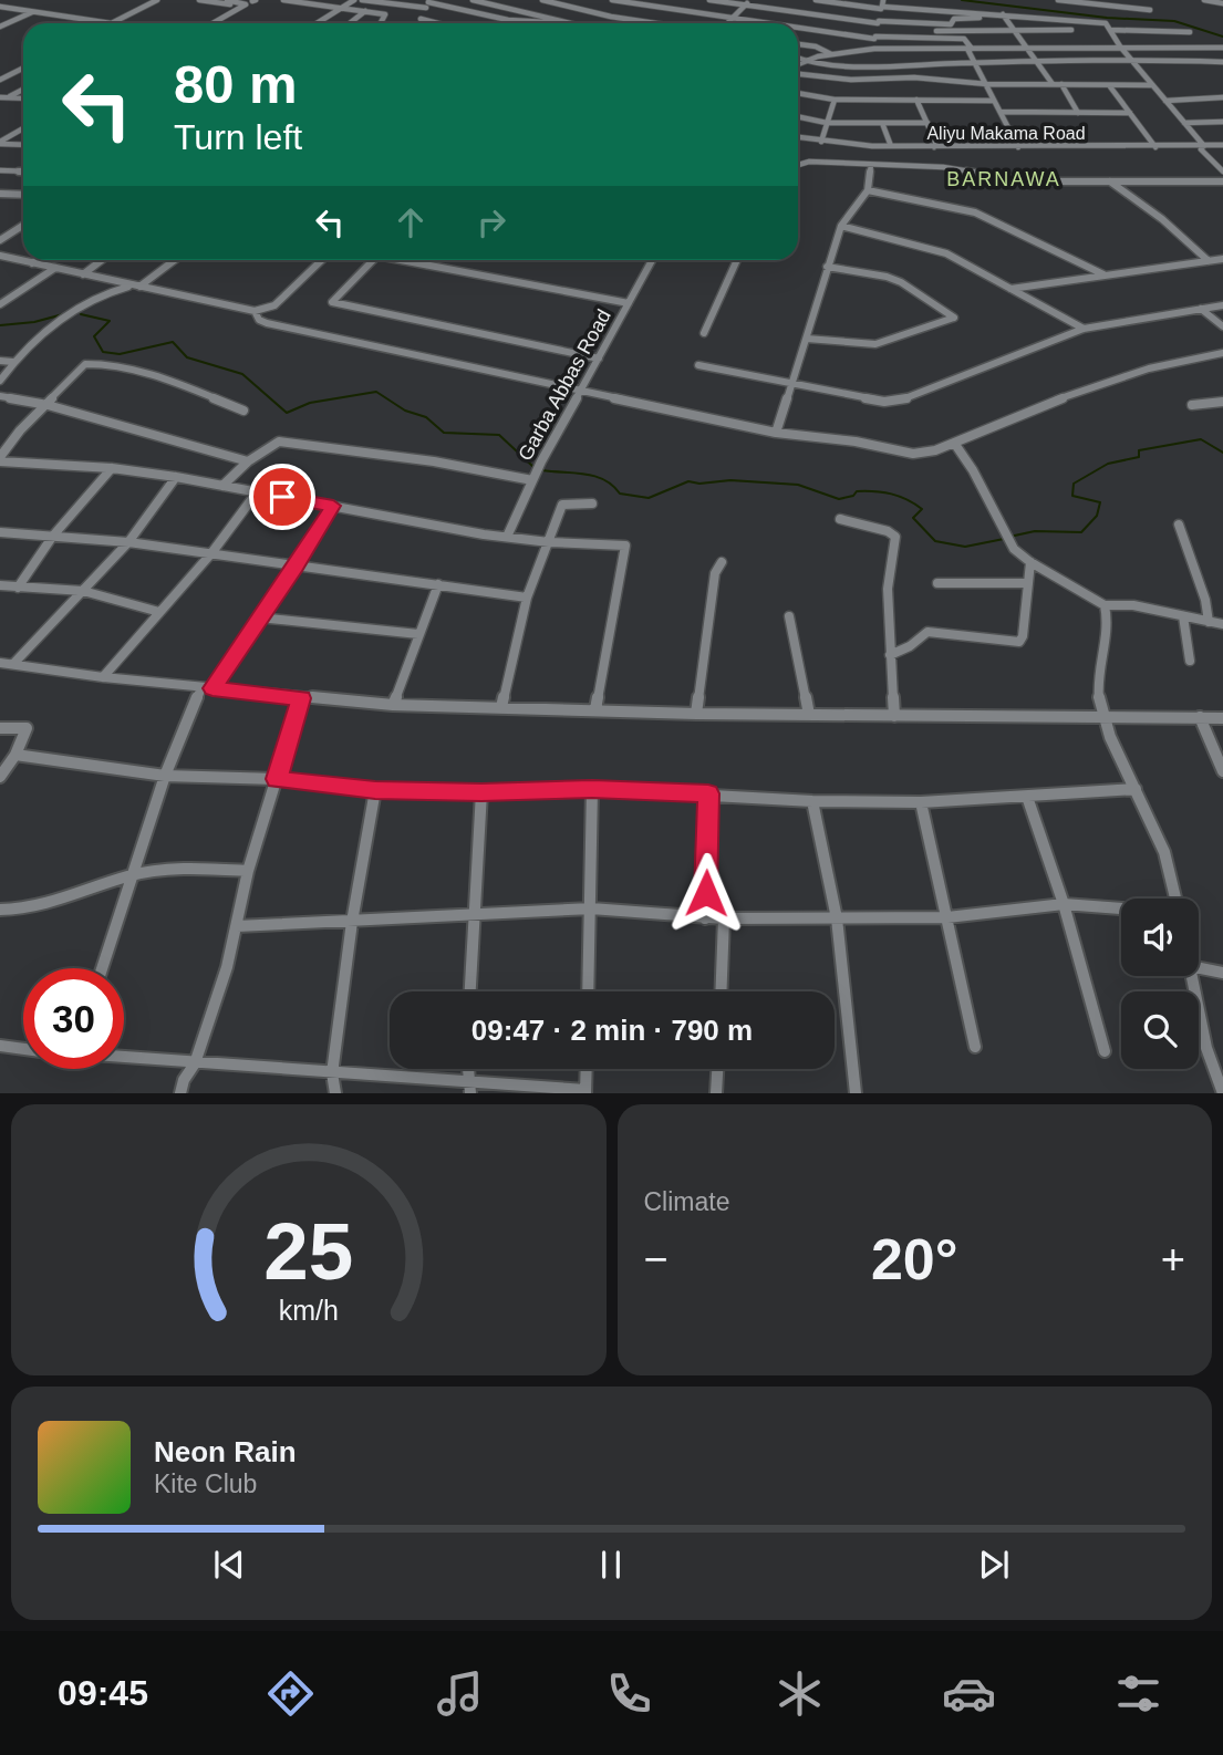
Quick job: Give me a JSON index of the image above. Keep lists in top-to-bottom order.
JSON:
{
  "streets": {
    "street": ["Aliyu Makama Road", "Garba Abbas Road"]
  },
  "districts": ["BARNAWA"],
  "page": {
    "turn": ["80 m", "Turn left"],
    "limit": "30",
    "trip": "09:47 · 2 min · 790 m",
    "tile": "Climate",
    "heat": ["−", "20°", "+"],
    "song": ["Neon Rain", "Kite Club"],
    "tabs": "09:45",
    "gauge": ["25", "km/h"]
  }
}
